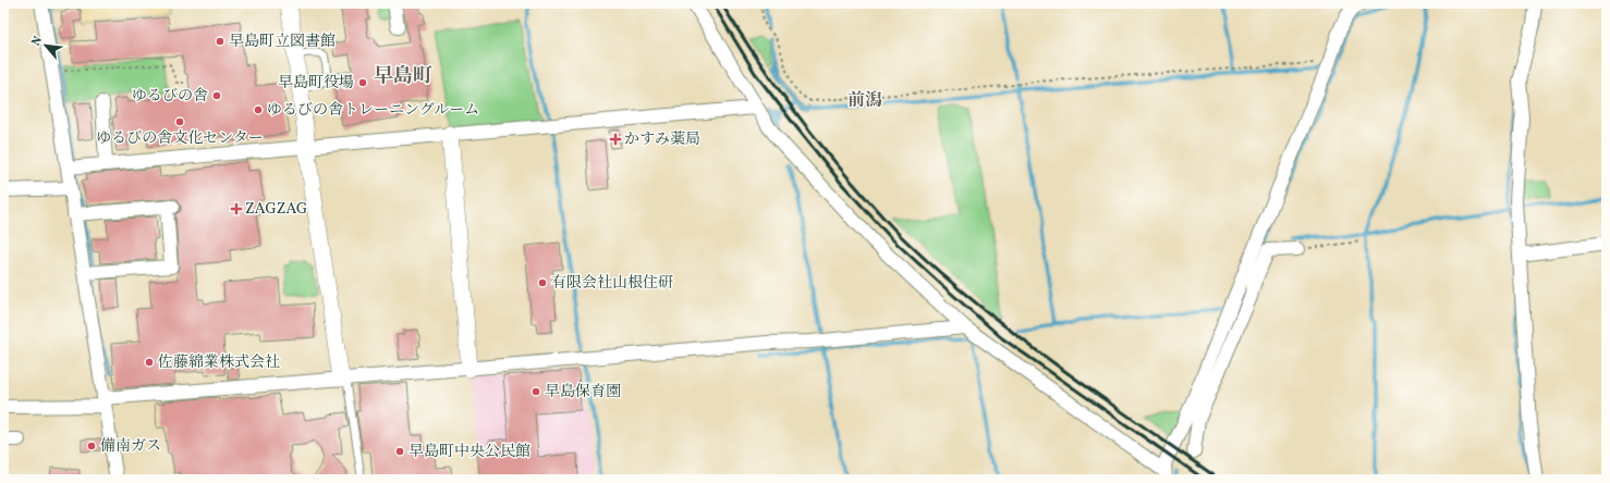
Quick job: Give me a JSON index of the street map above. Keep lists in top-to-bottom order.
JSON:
{
  "districts": ["早島町", "前潟"],
  "places": {
    "other": [
      "早島町立図書館",
      "早島町役場",
      "ゆるびの舎",
      "ゆるびの舎トレーニングルーム",
      "ゆるびの舎文化センター",
      "有限会社山根住研",
      "佐藤綿業株式会社",
      "早島保育園",
      "備南ガス",
      "早島町中央公民館"
    ],
    "health": ["かすみ薬局", "ZAGZAG"]
  },
  "north": "top left"
}
